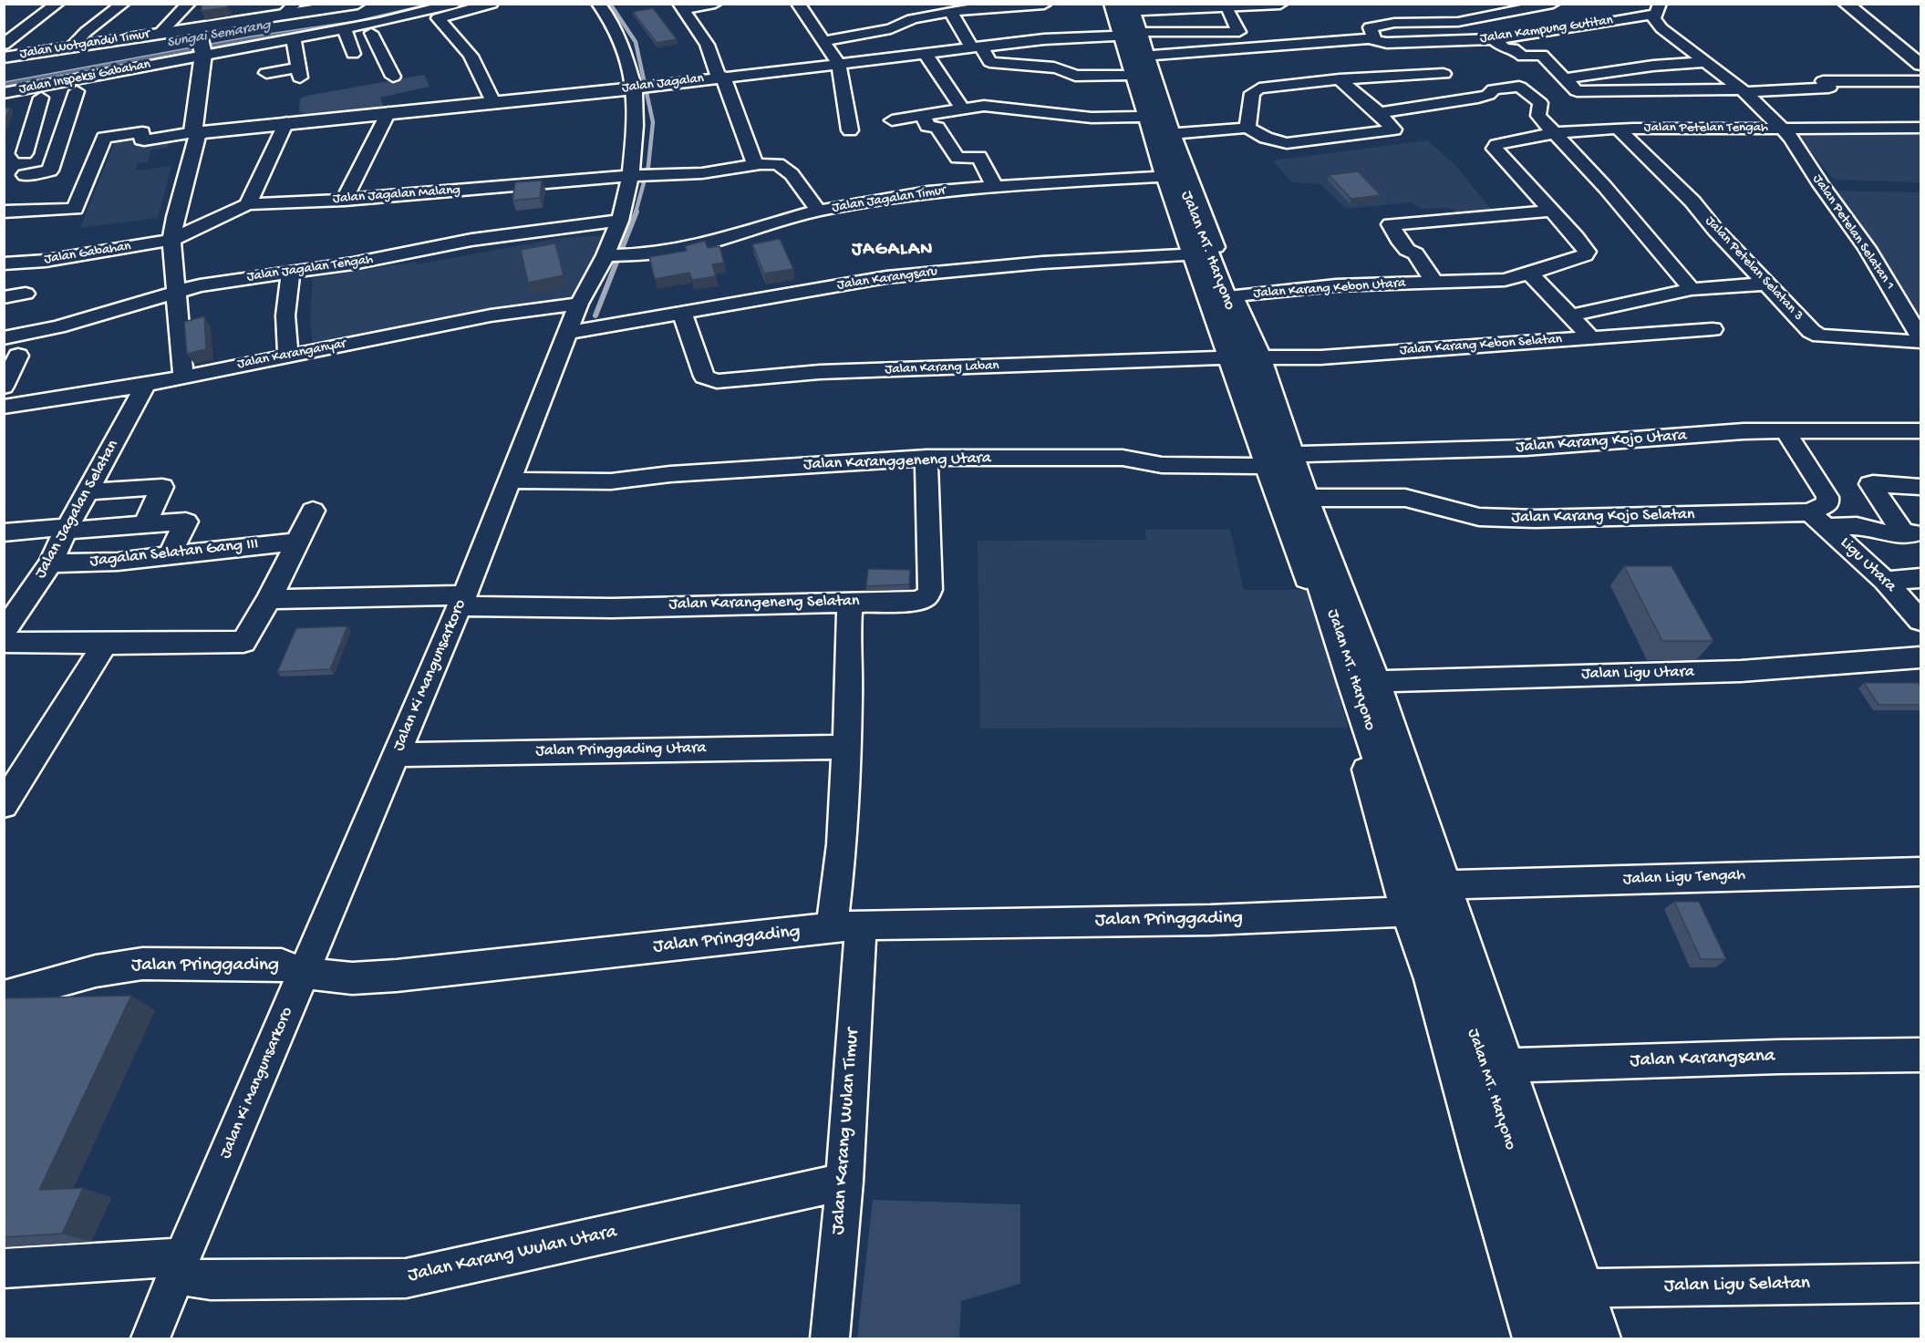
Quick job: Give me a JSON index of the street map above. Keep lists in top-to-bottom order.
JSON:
{
  "streets": {
    "main road": ["Jalan Wotgandul Timur", "Jalan Jagalan", "Jalan MT. Haryono"],
    "street": [
      "Jalan Kampung Gutitan",
      "Jalan Inspeksi Gabahan",
      "Jalan Petelan Tengah",
      "Jalan Jagalan Malang",
      "Jalan Jagalan Timur",
      "Jalan Petelan Selatan 1",
      "Jalan Gabahan",
      "Jalan Jagalan Tengah",
      "Jalan Petelan Selatan 3",
      "Jalan Karangsaru",
      "Jalan Karang Kebon Utara",
      "Jalan Karang Kebon Selatan",
      "Jalan Karanganyar",
      "Jalan Karang Laban",
      "Jalan Karang Kojo Utara",
      "Jalan Karanggeneng Utara",
      "Jalan Jagalan Selatan",
      "Jalan Karang Kojo Selatan",
      "Jagalan Selatan Gang III",
      "Ligu Utara",
      "Jalan Karangeneng Selatan",
      "Jalan Ligu Utara",
      "Jalan Ki Mangunsarkoro",
      "Jalan Pringgading Utara",
      "Jalan Ligu Tengah",
      "Jalan Pringgading",
      "Jalan Karangsana",
      "Jalan Karang Wulan Timur",
      "Jalan Karang Wulan Utara",
      "Jalan Ligu Selatan"
    ]
  },
  "crossings": [
    ["Jalan Kampung Gutitan", "Jalan Jagalan"],
    ["Jalan Kampung Gutitan", "Jalan Petelan Selatan 1"],
    ["Jalan Kampung Gutitan", "Jalan MT. Haryono"],
    ["Jalan Jagalan", "Jalan MT. Haryono"],
    ["Jalan Jagalan", "Jalan Ki Mangunsarkoro"],
    ["Jalan Petelan Tengah", "Jalan Petelan Selatan 1"],
    ["Jalan Petelan Tengah", "Jalan Petelan Selatan 3"],
    ["Jalan Petelan Tengah", "Jalan Karang Kebon Utara"],
    ["Jalan Jagalan Malang", "Jalan Jagalan Timur"],
    ["Jalan Jagalan Malang", "Jalan Gabahan"],
    ["Jalan Jagalan Malang", "Jalan Ki Mangunsarkoro"],
    ["Jalan Jagalan Timur", "Jalan MT. Haryono"],
    ["Jalan Jagalan Timur", "Jalan Ki Mangunsarkoro"],
    ["Jalan MT. Haryono", "Jalan Karangsaru"],
    ["Jalan MT. Haryono", "Jalan Karang Kojo Selatan"],
    ["Jalan MT. Haryono", "Jalan Ligu Utara"],
    ["Jalan MT. Haryono", "Jalan Ligu Tengah"],
    ["Jalan MT. Haryono", "Jalan Pringgading"],
    ["Jalan MT. Haryono", "Jalan Karangsana"],
    ["Jalan MT. Haryono", "Jalan Ligu Selatan"],
    ["Jalan Jagalan Tengah", "Jalan Ki Mangunsarkoro"],
    ["Jalan Karangsaru", "Jalan Karang Laban"],
    ["Jalan Karangsaru", "Jalan Ki Mangunsarkoro"],
    ["Jalan Karang Kebon Selatan", "Jalan Karang Laban"],
    ["Jalan Karanganyar", "Jalan Jagalan Selatan"],
    ["Jalan Karanganyar", "Jalan Ki Mangunsarkoro"],
    ["Jalan Karang Kojo Utara", "Jalan Karanggeneng Utara"],
    ["Jalan Karanggeneng Utara", "Jalan Karangeneng Selatan"],
    ["Jalan Karanggeneng Utara", "Jalan Ki Mangunsarkoro"],
    ["Jalan Jagalan Selatan", "Jagalan Selatan Gang III"],
    ["Jalan Karang Kojo Selatan", "Ligu Utara"],
    ["Jalan Karangeneng Selatan", "Jalan Ki Mangunsarkoro"],
    ["Jalan Ki Mangunsarkoro", "Jalan Pringgading Utara"],
    ["Jalan Ki Mangunsarkoro", "Jalan Pringgading"],
    ["Jalan Ki Mangunsarkoro", "Jalan Karang Wulan Utara"],
    ["Jalan Ligu Tengah", "Jalan Pringgading"],
    ["Jalan Pringgading", "Jalan Karang Wulan Timur"],
    ["Jalan Karang Wulan Timur", "Jalan Karang Wulan Utara"]
  ],
  "districts": ["JAGALAN"],
  "water": ["Sungai Semarang"]
}
